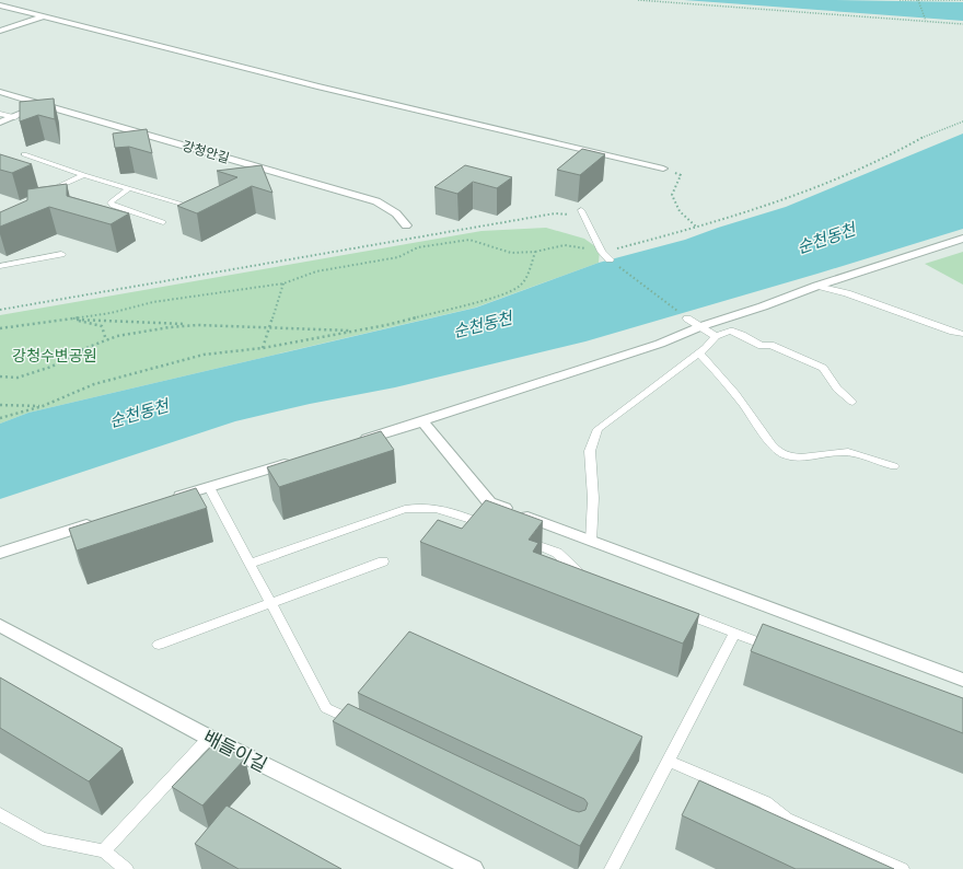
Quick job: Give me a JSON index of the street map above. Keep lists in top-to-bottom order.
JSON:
{
  "streets": {
    "street": ["강청안길", "배들이길"]
  },
  "water": ["순천동천"],
  "parks": ["강청수변공원"]
}
